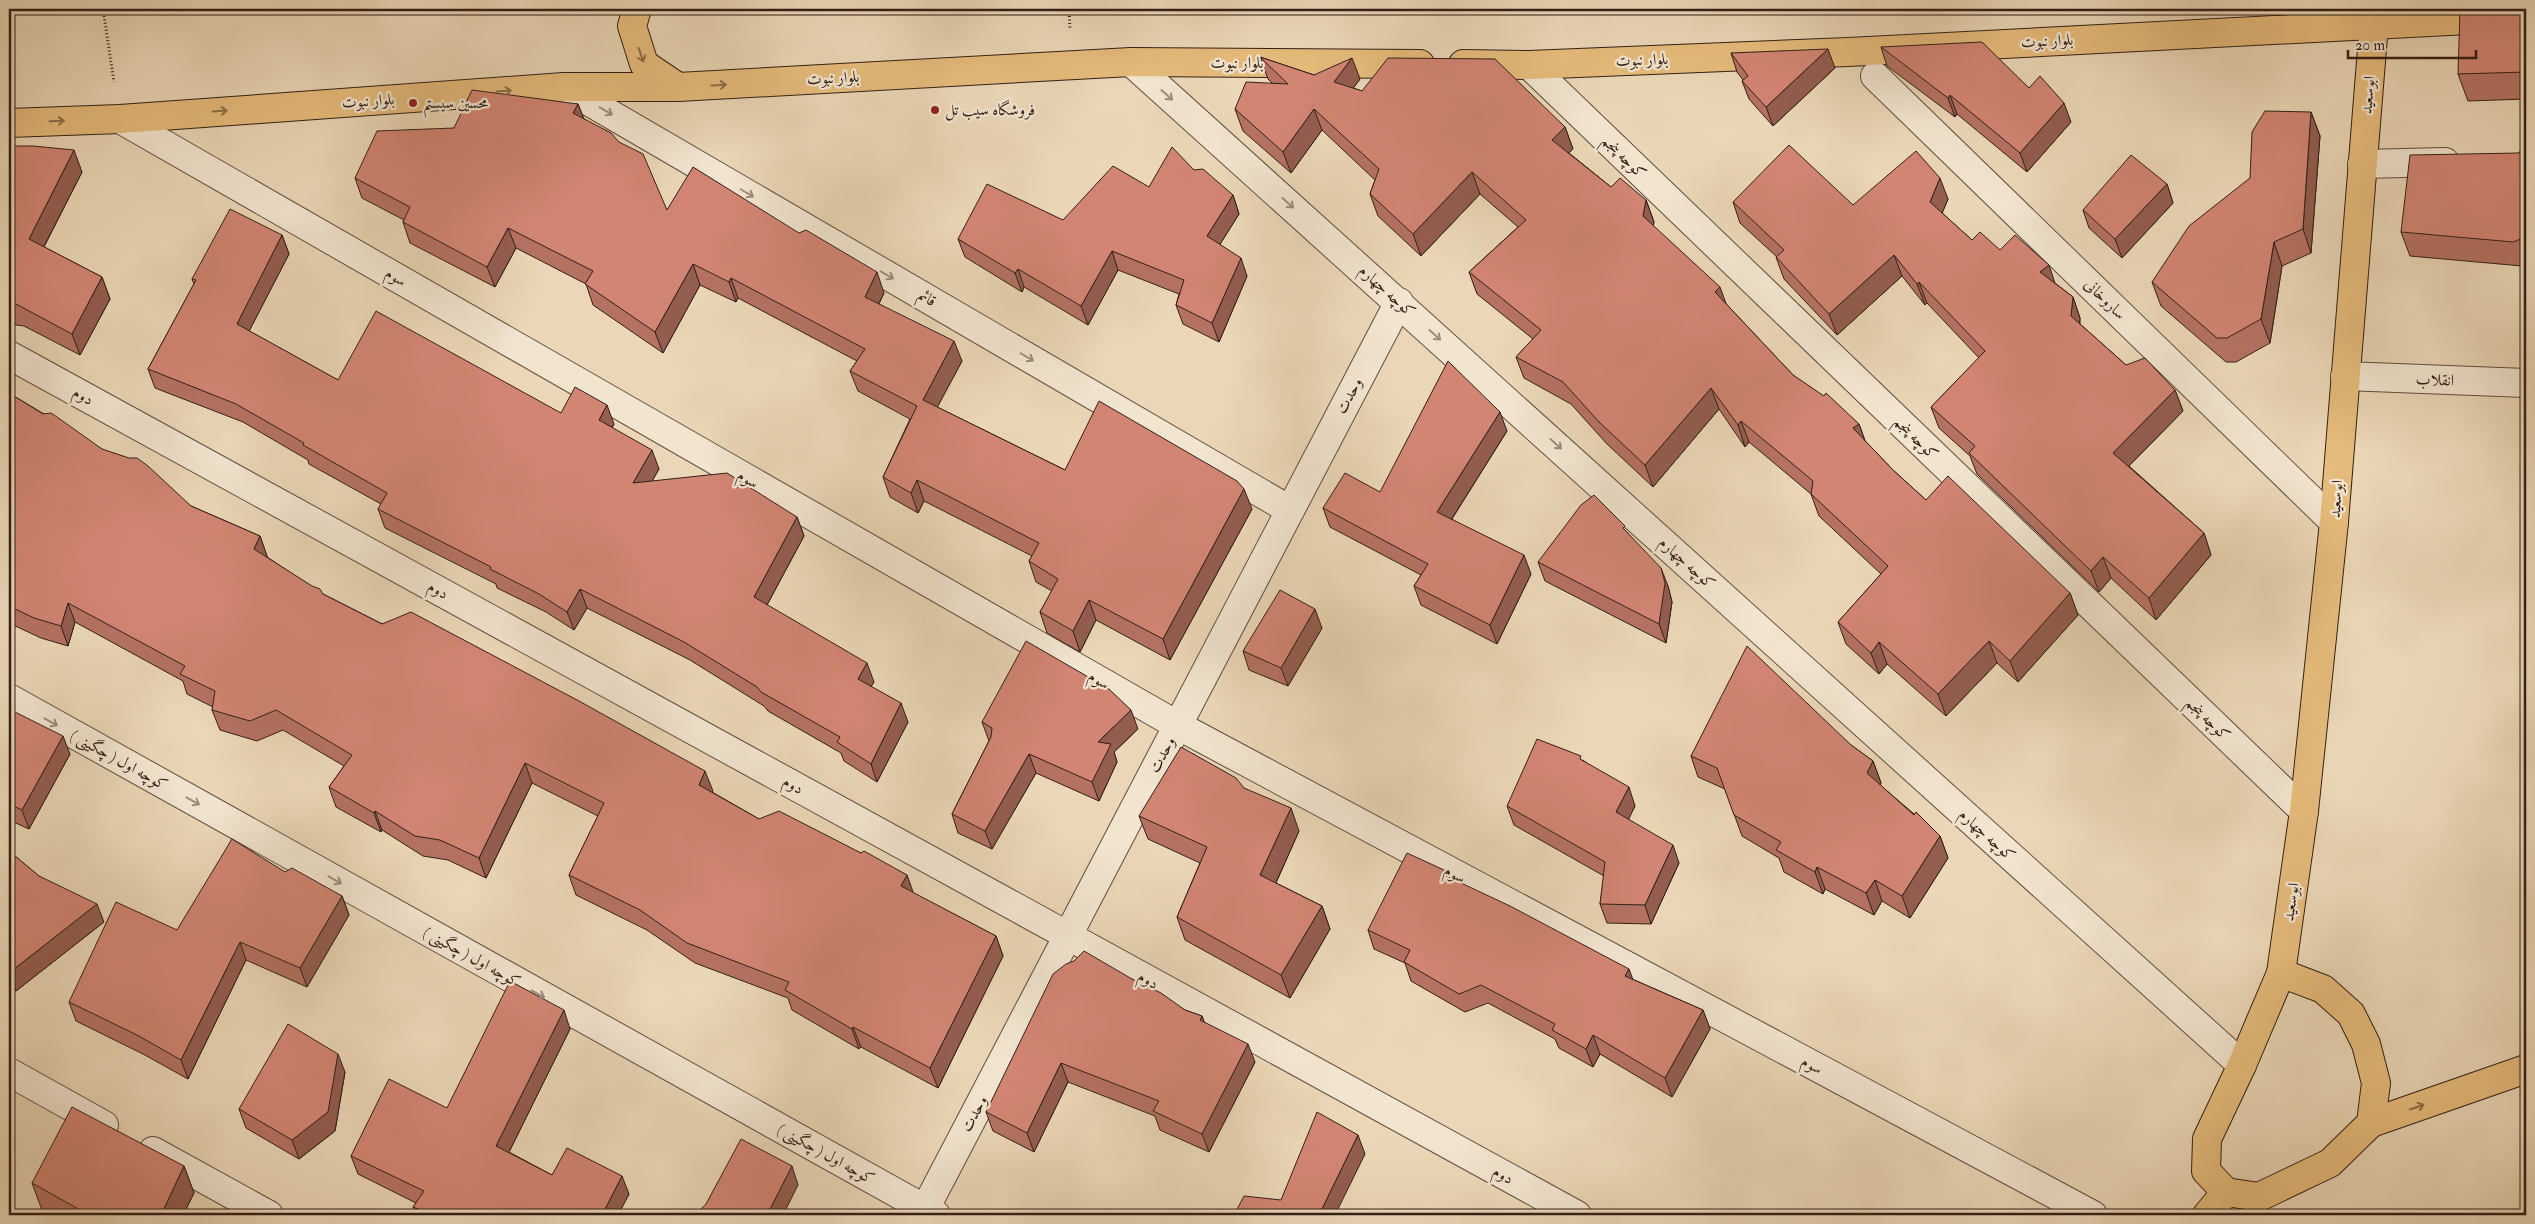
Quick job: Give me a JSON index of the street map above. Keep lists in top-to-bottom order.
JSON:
{
  "streets": {
    "main road": ["بلوار نبوت", "ابوسعید"],
    "street": [
      "کوچه پنجم",
      "سوم",
      "کوچه چهارم",
      "قائم",
      "ساروخانی",
      "انقلاب",
      "دوم",
      "وحدت",
      "کوچه اول ( چگینی )"
    ]
  },
  "crossings": [
    ["بلوار نبوت", "ابوسعید"],
    ["بلوار نبوت", "کوچه پنجم"],
    ["بلوار نبوت", "سوم"],
    ["بلوار نبوت", "کوچه چهارم"],
    ["بلوار نبوت", "قائم"],
    ["ابوسعید", "کوچه پنجم"],
    ["ابوسعید", "کوچه چهارم"],
    ["ابوسعید", "ساروخانی"],
    ["ابوسعید", "انقلاب"],
    ["سوم", "وحدت"],
    ["کوچه چهارم", "وحدت"],
    ["قائم", "وحدت"],
    ["دوم", "وحدت"],
    ["وحدت", "کوچه اول ( چگینی )"]
  ],
  "one_way": [
    "بلوار نبوت",
    "کوچه چهارم",
    "قائم",
    "کوچه اول ( چگینی )"
  ],
  "places": ["محسین سیستم", "فروشگاه سیب تل"],
  "scale_bar": "20 m"
}
